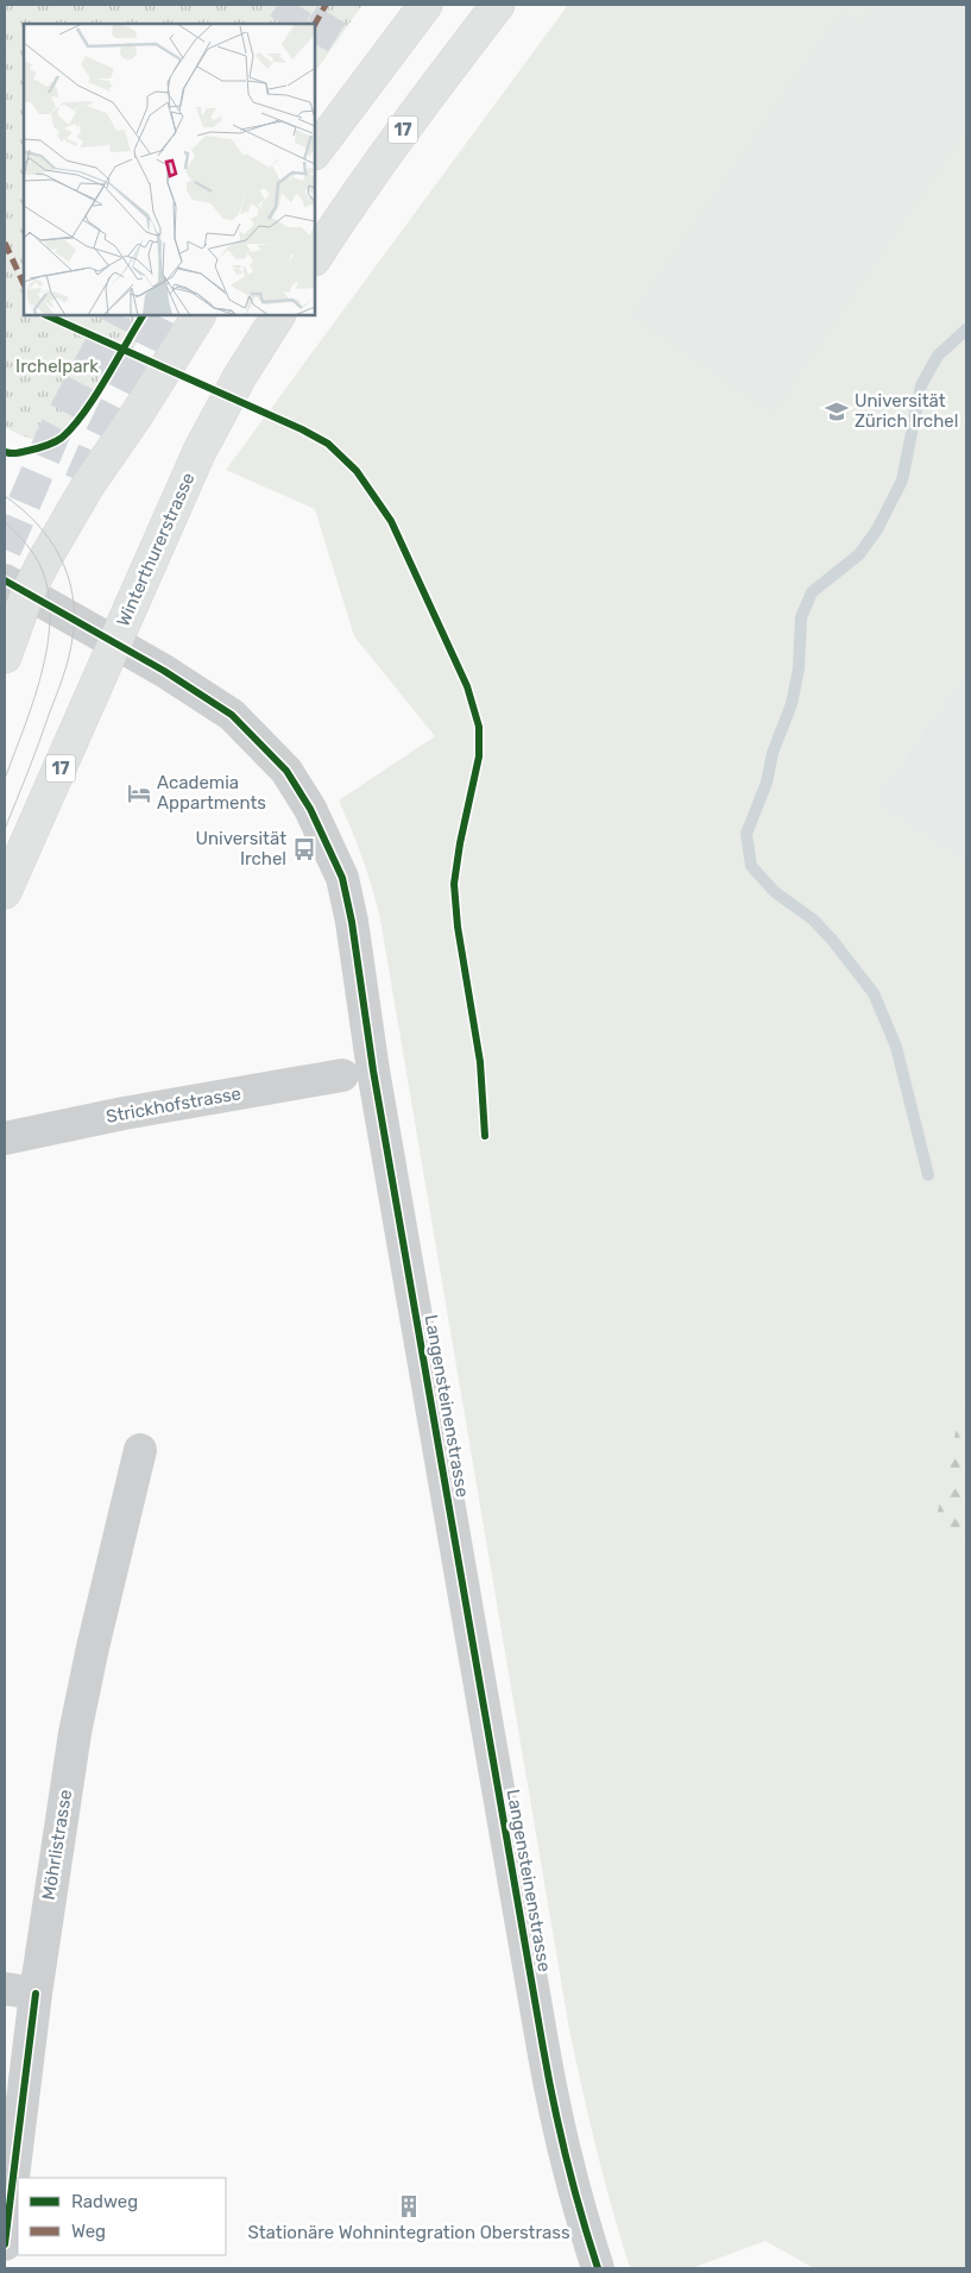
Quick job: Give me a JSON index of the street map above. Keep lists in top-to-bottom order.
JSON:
{
  "streets": {
    "main road": ["17", "Winterthurerstrasse"],
    "street": ["Strickhofstrasse", "Langensteinenstrasse", "Möhrlistrasse"]
  },
  "crossings": [
    ["Winterthurerstrasse", "Langensteinenstrasse"]
  ],
  "parks": ["Irchelpark"],
  "places": {
    "school or university": ["Universität Zürich Irchel"],
    "hotel": ["Academia Appartments"],
    "bus stop": ["Universität Irchel"],
    "building": ["Stationäre Wohnintegration Oberstrass"]
  },
  "legend": ["Radweg", "Weg"]
}
